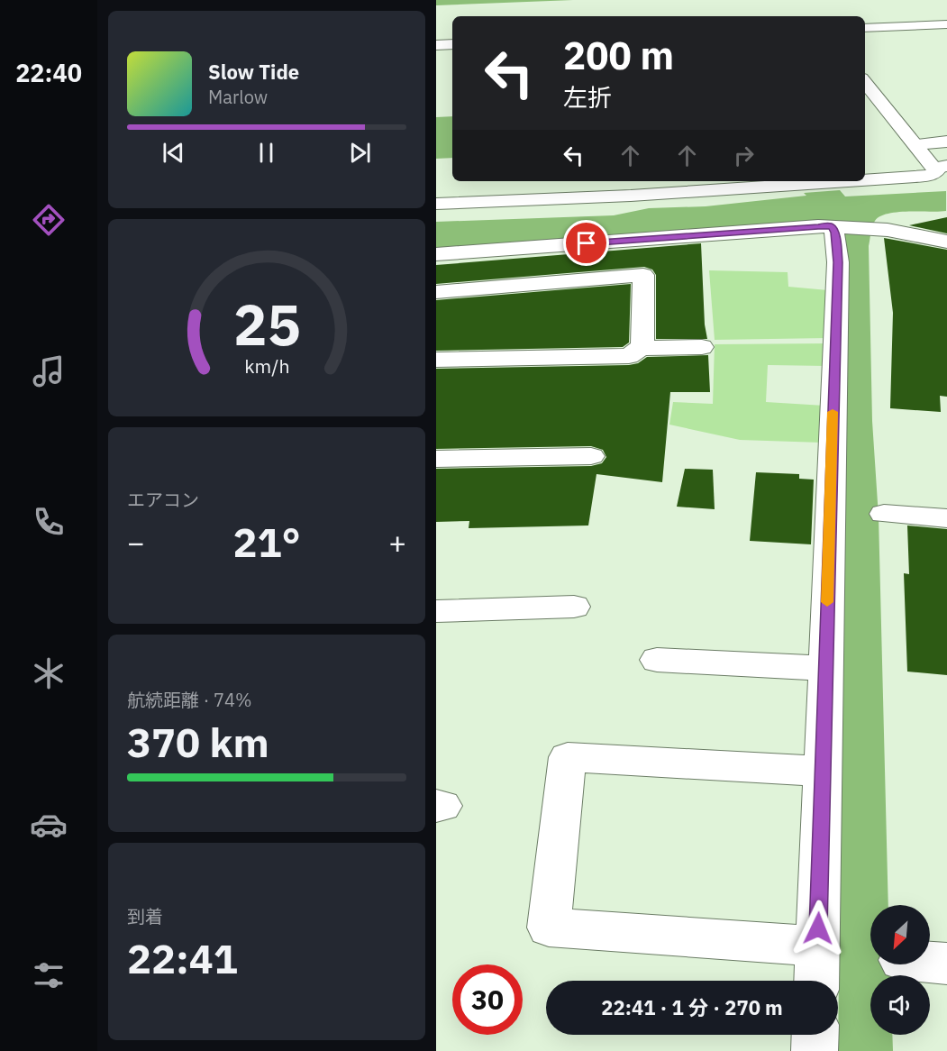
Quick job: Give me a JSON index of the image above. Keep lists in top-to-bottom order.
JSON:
{
  "north": "bottom left",
  "page": {
    "tabs": "22:40",
    "turn": ["200 m", "左折"],
    "song": ["Slow Tide", "Marlow"],
    "tile": [
      "エアコン",
      ["航続距離 · 74%", "370 km"],
      ["到着", "22:41"]
    ],
    "heat": ["−", "21°", "+"],
    "limit": "30",
    "trip": "22:41 · 1 分 · 270 m",
    "gauge": ["25", "km/h"]
  }
}
